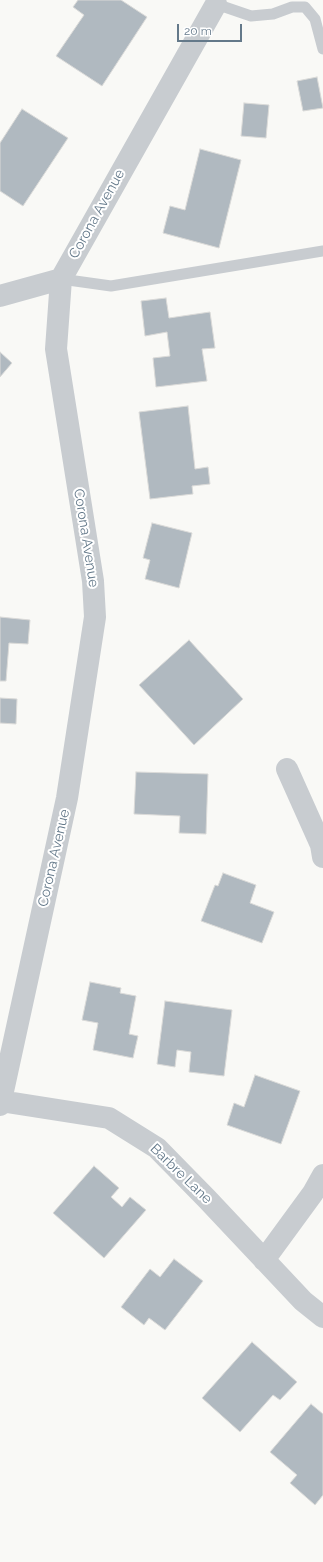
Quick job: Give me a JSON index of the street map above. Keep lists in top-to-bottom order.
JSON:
{
  "streets": {
    "street": ["Corona Avenue", "Barbre Lane"]
  },
  "crossings": [
    ["Corona Avenue", "Barbre Lane"]
  ],
  "scale_bar": "20 m"
}
